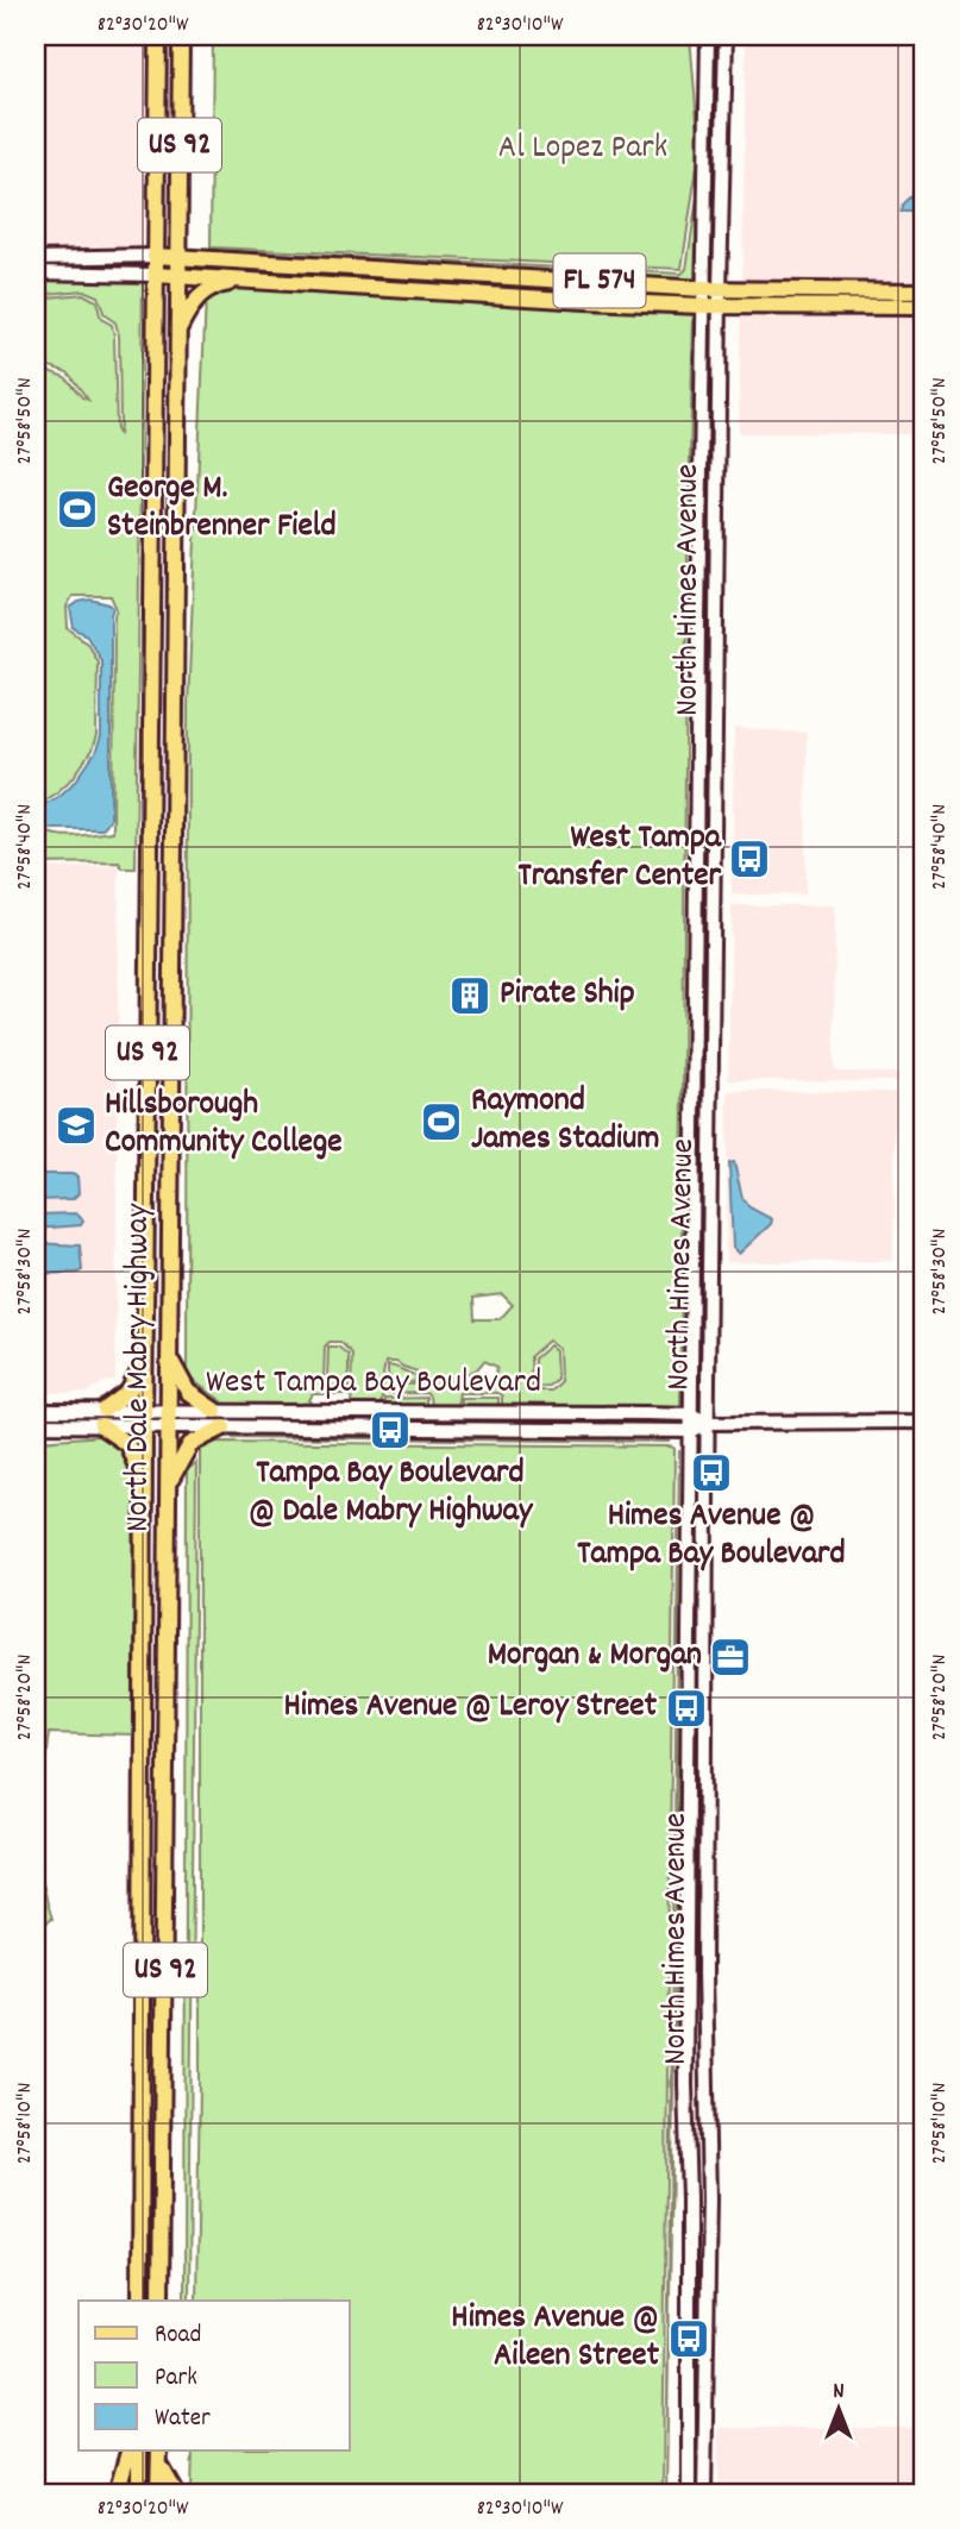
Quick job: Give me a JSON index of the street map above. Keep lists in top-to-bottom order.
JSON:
{
  "streets": {
    "main road": ["US 92", "FL 574", "North Dale Mabry Highway"],
    "street": ["North Himes Avenue", "West Tampa Bay Boulevard"]
  },
  "crossings": [
    ["FL 574", "North Himes Avenue"],
    ["FL 574", "North Dale Mabry Highway"],
    ["North Himes Avenue", "West Tampa Bay Boulevard"],
    ["North Dale Mabry Highway", "West Tampa Bay Boulevard"]
  ],
  "parks": ["Al Lopez Park"],
  "places": {
    "sports": ["George M. Steinbrenner Field", "Raymond James Stadium"],
    "bus stop": [
      "West Tampa Transfer Center",
      "Tampa Bay Boulevard @ Dale Mabry Highway",
      "Himes Avenue @ Tampa Bay Boulevard",
      "Himes Avenue @ Leroy Street",
      "Himes Avenue @ Aileen Street"
    ],
    "building": ["Pirate Ship"],
    "school or university": ["Hillsborough Community College"],
    "office": ["Morgan & Morgan"]
  },
  "legend": ["Road", "Park", "Water"],
  "north": "top",
  "coordinates": [
    "82°30'20\"W",
    "82°30'10\"W",
    "27°58'50\"N",
    "27°58'40\"N",
    "27°58'30\"N",
    "27°58'20\"N",
    "27°58'10\"N"
  ]
}
